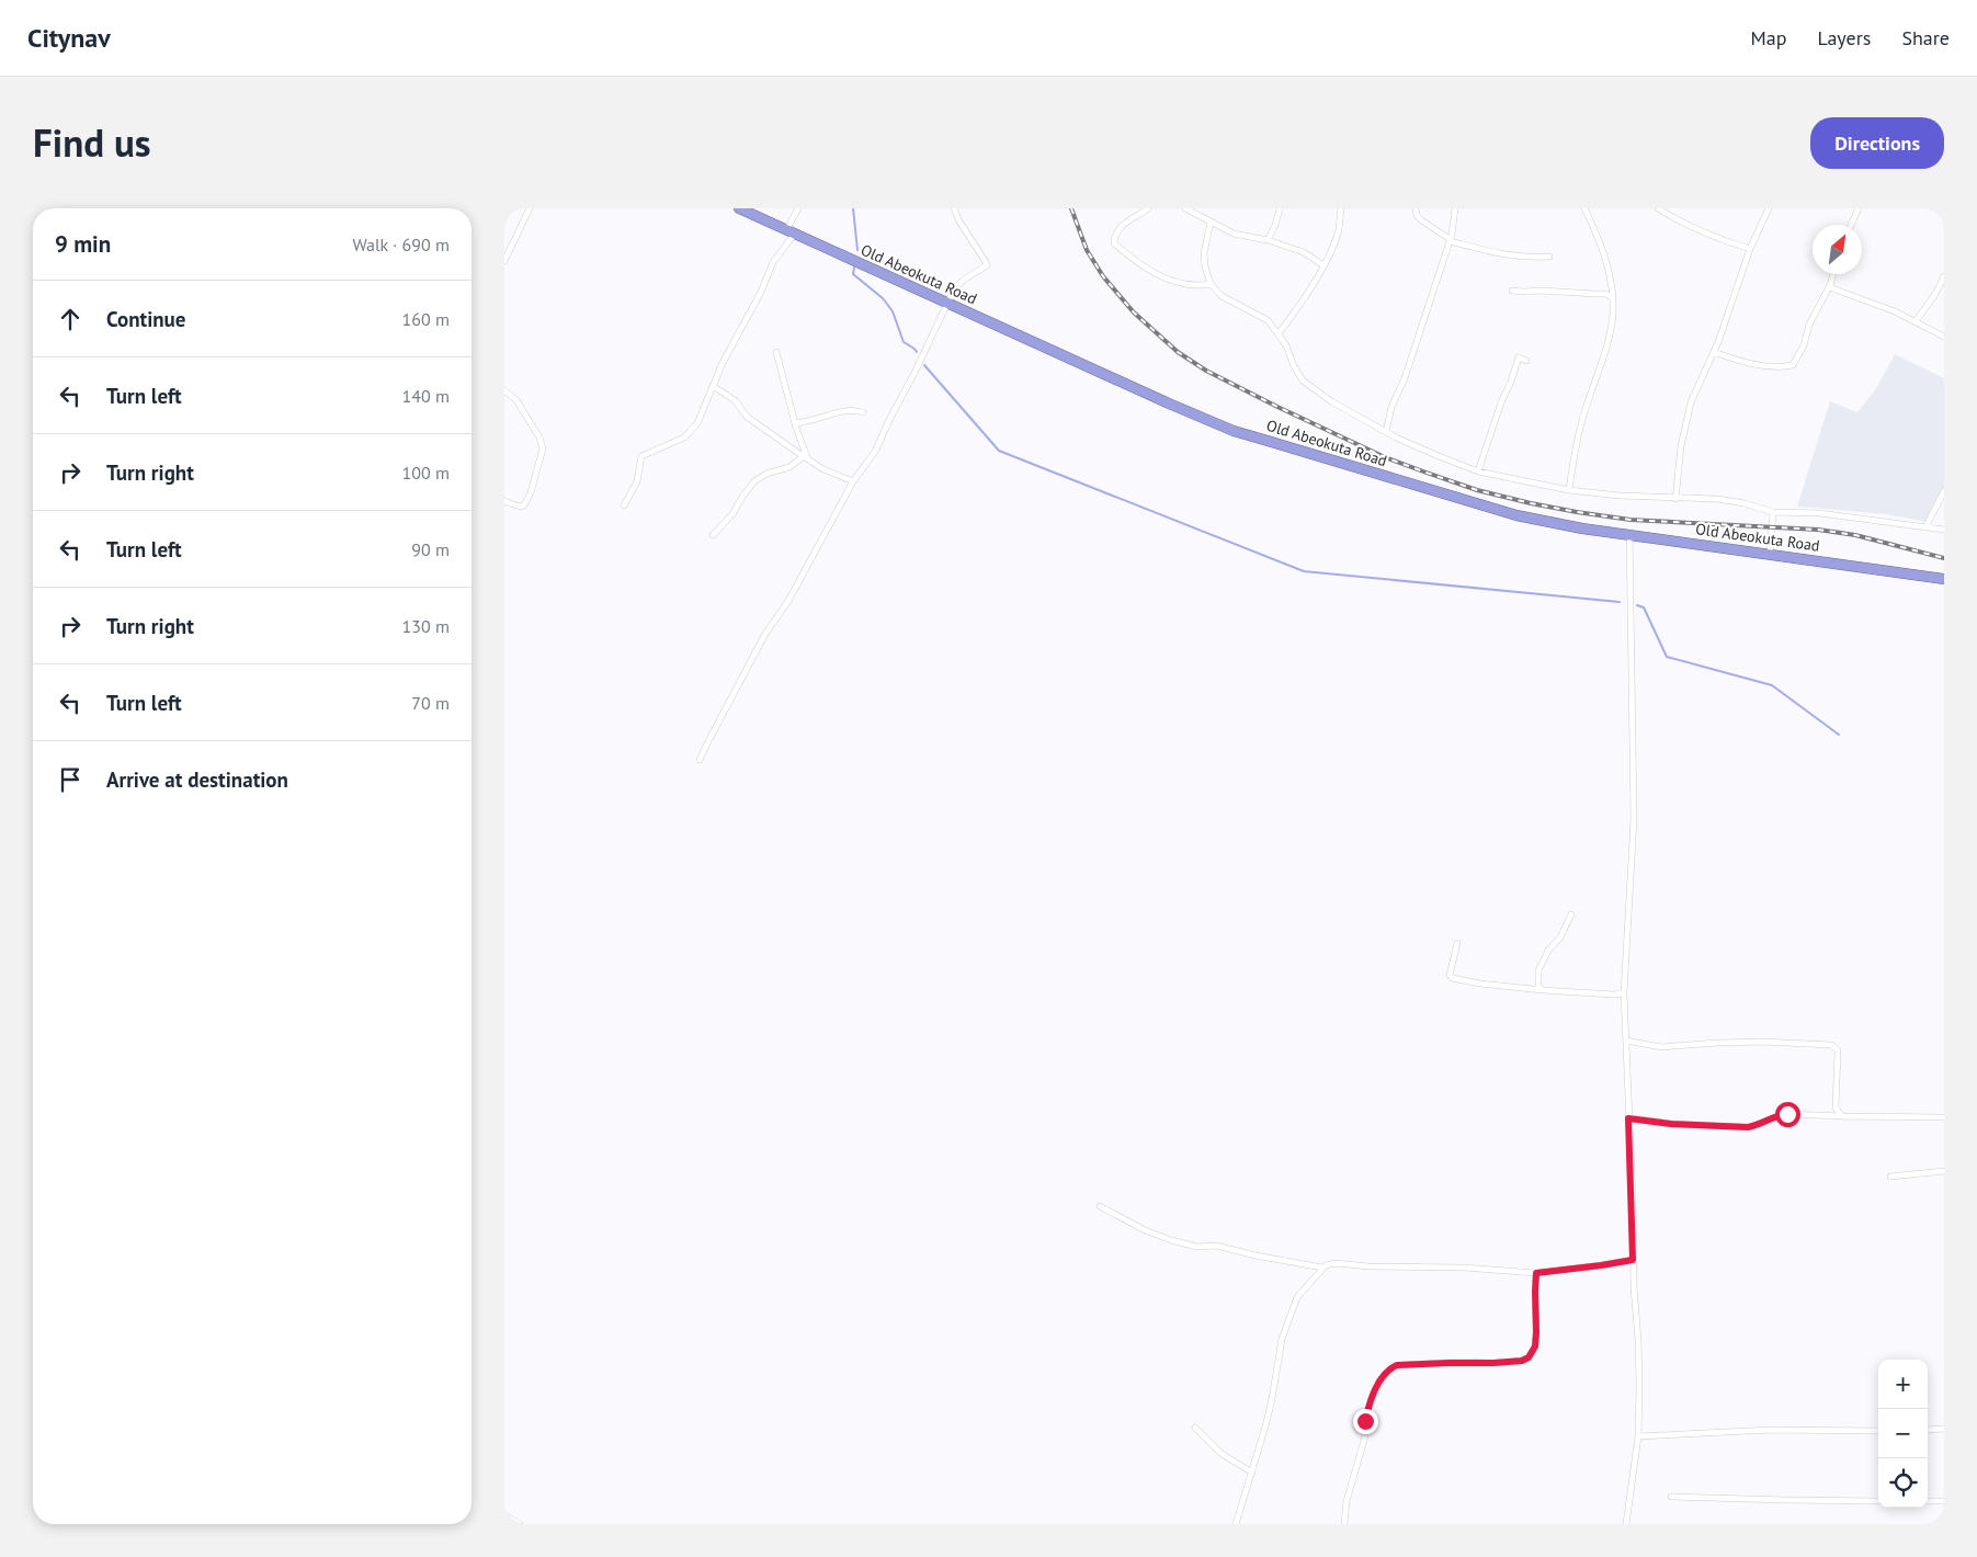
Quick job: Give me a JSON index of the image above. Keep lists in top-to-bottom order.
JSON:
{
  "streets": {
    "highway": ["Old Abeokuta Road"]
  },
  "north": "top right",
  "page": {
    "header": "Citynav",
    "nav": ["Map", "Layers", "Share"],
    "title": "Find us",
    "buttons": "Directions",
    "heading": ["9 min", "Walk · 690 m"],
    "list": [
      ["Continue", "160 m"],
      ["Turn left", "140 m"],
      ["Turn right", "100 m"],
      ["Turn left", "90 m"],
      ["Turn right", "130 m"],
      ["Turn left", "70 m"],
      "Arrive at destination"
    ],
    "map_buttons": ["+", "−"]
  }
}
